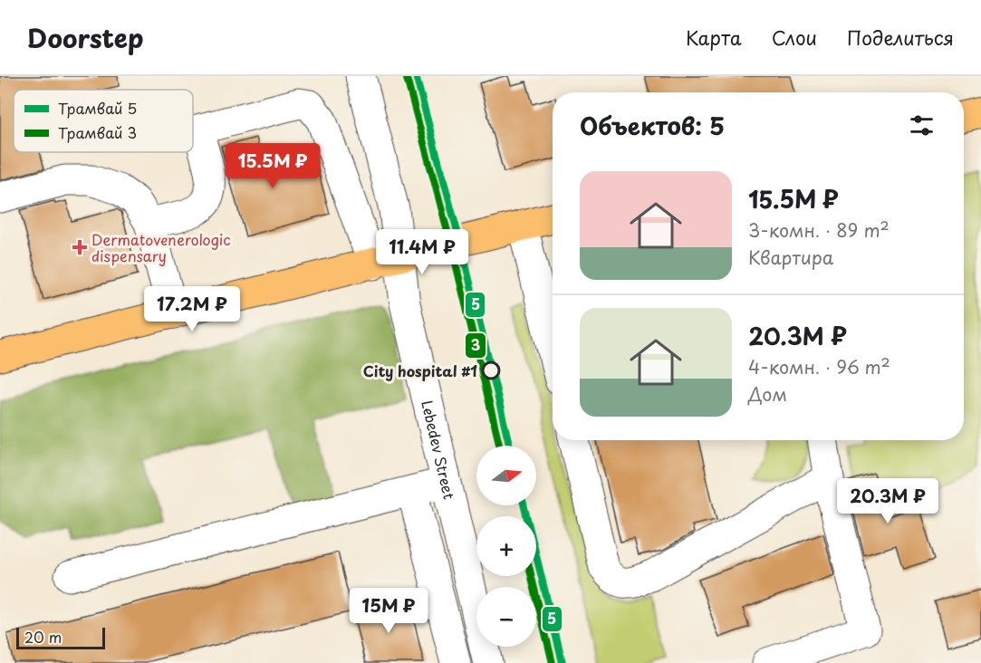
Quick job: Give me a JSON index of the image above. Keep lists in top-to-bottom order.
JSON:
{
  "streets": {
    "street": ["Lebedev Street"]
  },
  "places": {
    "health": ["Dermatovenerologic dispensary"],
    "other": ["City hospital #1"]
  },
  "lines": ["tram line 5", "tram line 3"],
  "legend": ["Трамвай 5", "Трамвай 3"],
  "scale_bar": "20 m",
  "north": "right",
  "page": {
    "header": "Doorstep",
    "nav": ["Карта", "Слои", "Поделиться"],
    "heading": "Объектов: 5",
    "price": [
      "15.5M ₽",
      "11.4M ₽",
      "17.2M ₽",
      "20.3M ₽",
      "15M ₽"
    ],
    "list": [
      {
        "name": "15.5M ₽",
        "note": "3-комн. · 89 m² · Квартира"
      },
      {
        "name": "20.3M ₽",
        "note": "4-комн. · 96 m² · Дом"
      }
    ],
    "map_buttons": ["+", "−"],
    "scale": "20 m"
  }
}
